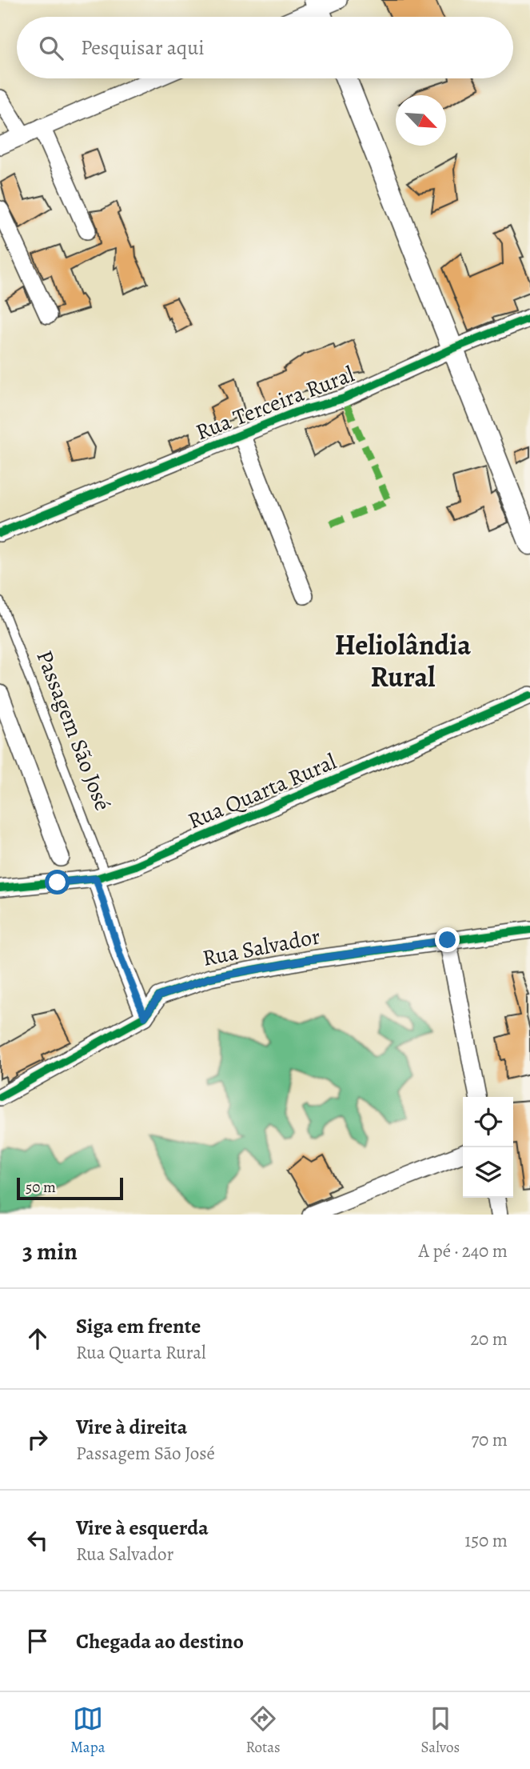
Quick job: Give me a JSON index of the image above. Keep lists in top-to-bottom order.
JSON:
{
  "streets": {
    "street": [
      "Rua Terceira Rural",
      "Passagem São José",
      "Rua Quarta Rural",
      "Rua Salvador"
    ]
  },
  "crossings": [
    ["Passagem São José", "Rua Quarta Rural"],
    ["Passagem São José", "Rua Salvador"]
  ],
  "districts": ["Heliolândia Rural"],
  "scale_bar": "50 m",
  "north": "bottom right",
  "page": {
    "search": "Pesquisar aqui",
    "scale": "50 m",
    "heading": ["3 min", "A pé · 240 m"],
    "list": [
      ["Siga em frente", "Rua Quarta Rural", "20 m"],
      ["Vire à direita", "Passagem São José", "70 m"],
      ["Vire à esquerda", "Rua Salvador", "150 m"],
      "Chegada ao destino"
    ],
    "nav": ["Mapa", "Rotas", "Salvos"]
  }
}
